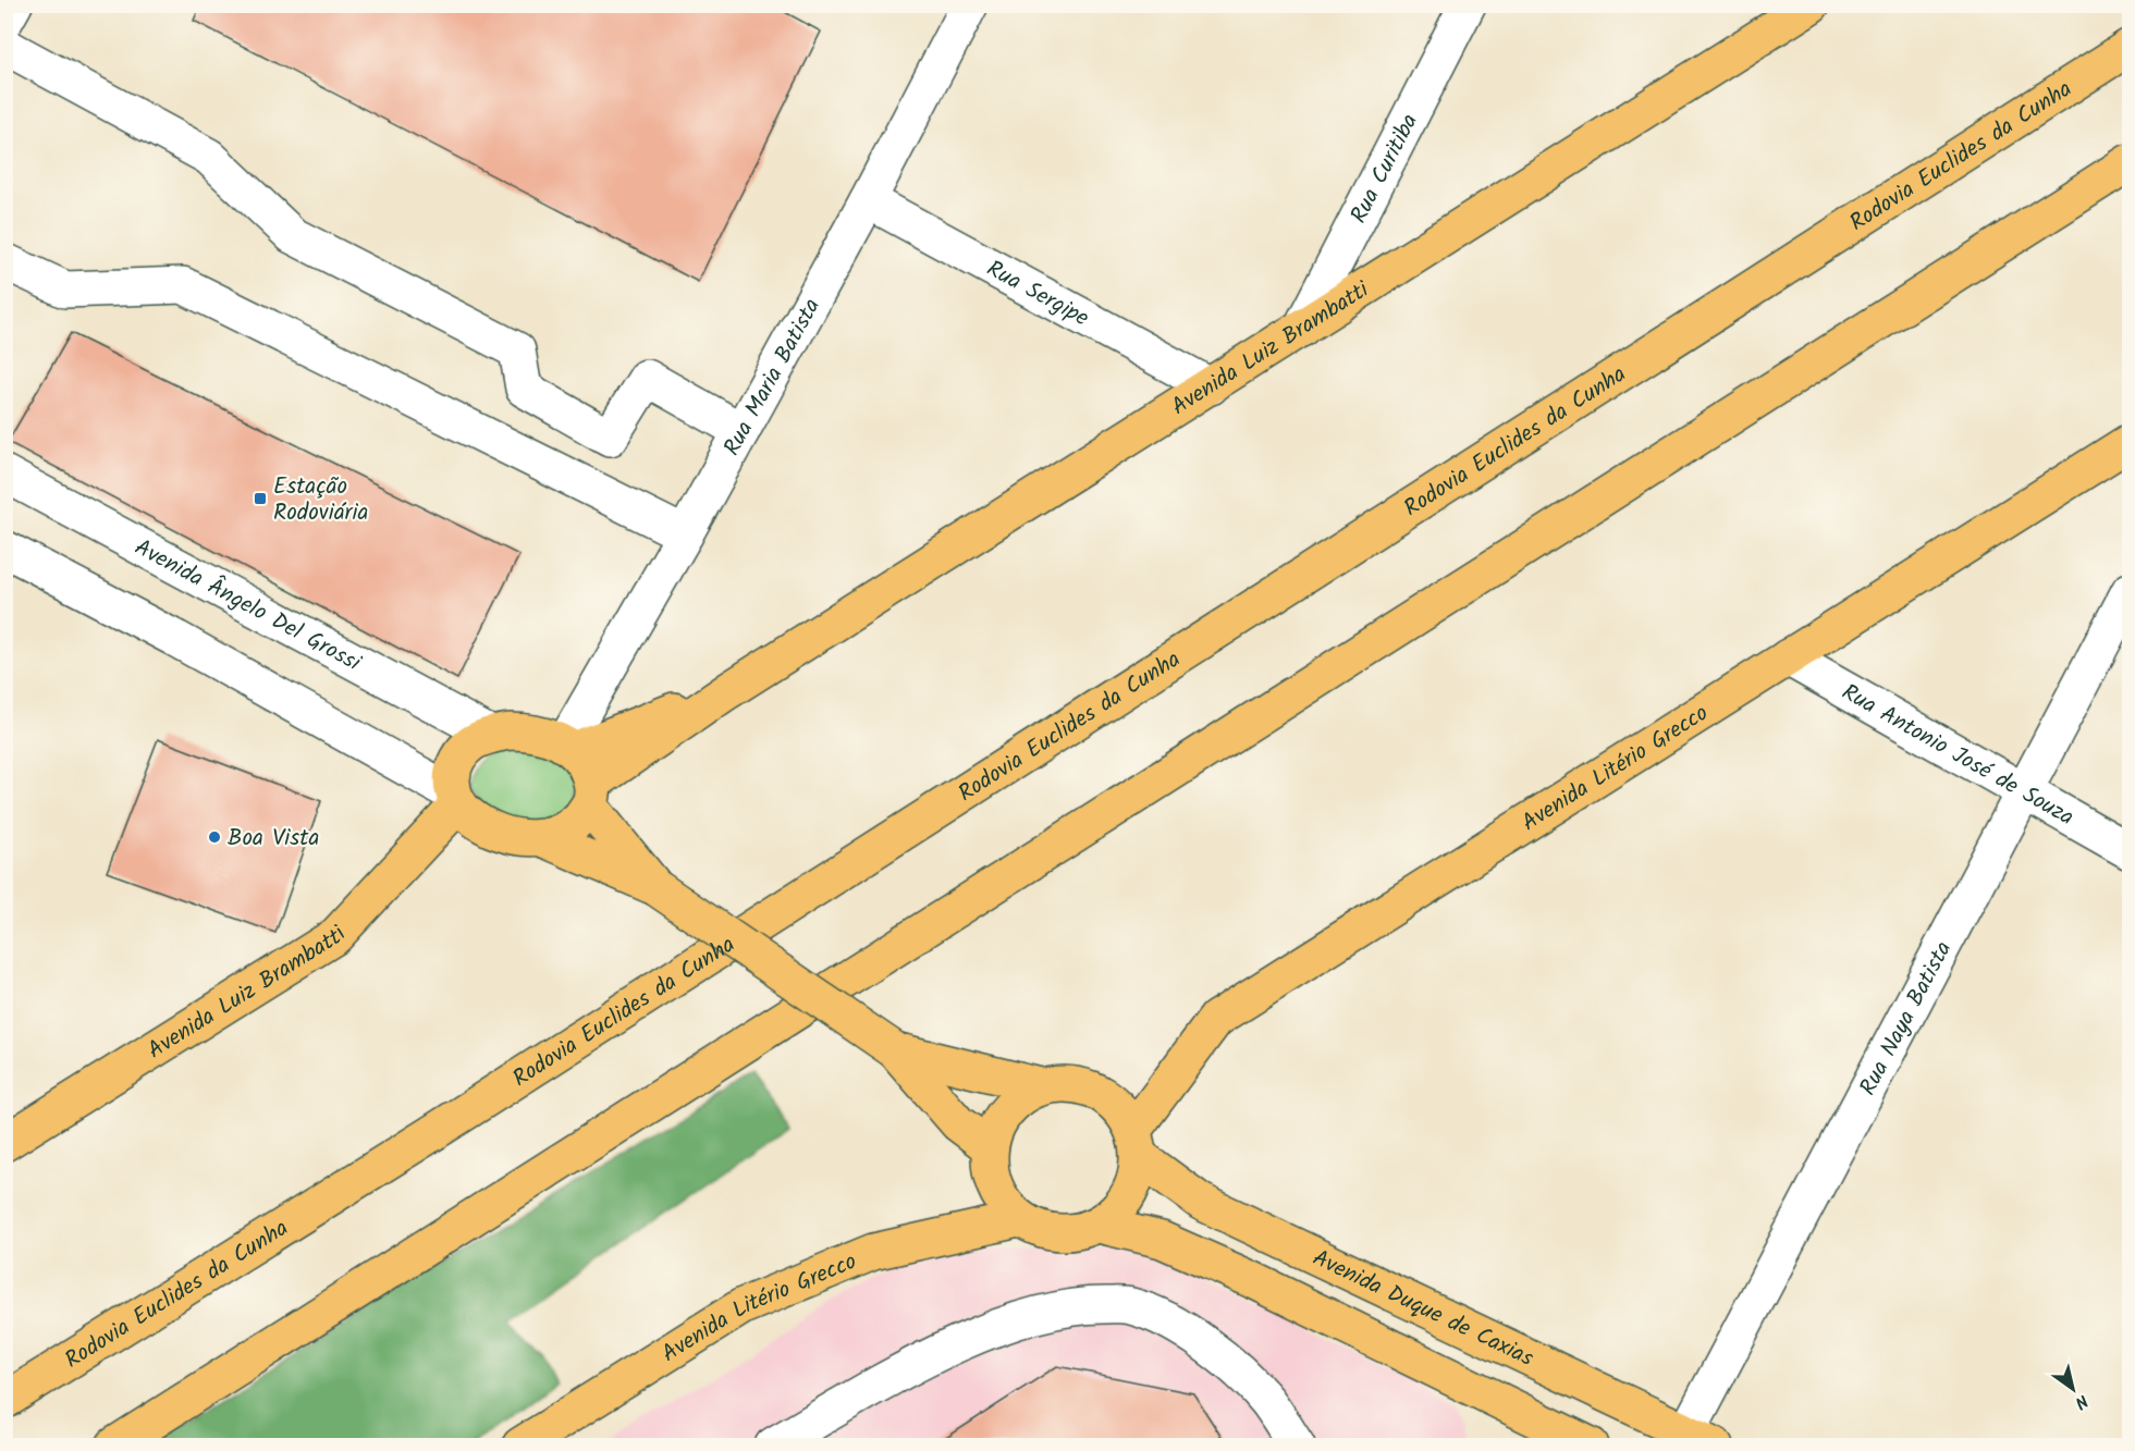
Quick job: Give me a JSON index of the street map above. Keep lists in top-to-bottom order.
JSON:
{
  "streets": {
    "main road": [
      "Rodovia Euclides da Cunha",
      "Avenida Luiz Brambatti",
      "Avenida Litério Grecco",
      "Avenida Duque de Caxias"
    ],
    "street": [
      "Rua Curitiba",
      "Rua Sergipe",
      "Rua Maria Batista",
      "Avenida Ângelo Del Grossi",
      "Rua Antonio José de Souza",
      "Rua Naya Batista"
    ]
  },
  "crossings": [
    ["Rua Curitiba", "Avenida Luiz Brambatti"],
    ["Rua Sergipe", "Avenida Luiz Brambatti"],
    ["Rua Sergipe", "Rua Maria Batista"],
    ["Avenida Luiz Brambatti", "Rua Maria Batista"],
    ["Avenida Luiz Brambatti", "Avenida Ângelo Del Grossi"],
    ["Rua Maria Batista", "Avenida Ângelo Del Grossi"],
    ["Rua Antonio José de Souza", "Avenida Litério Grecco"],
    ["Rua Antonio José de Souza", "Rua Naya Batista"],
    ["Avenida Litério Grecco", "Avenida Duque de Caxias"],
    ["Rua Naya Batista", "Avenida Duque de Caxias"]
  ],
  "places": {
    "transit": ["Estação Rodoviária"],
    "other": ["Boa Vista"]
  },
  "north": "bottom right"
}
